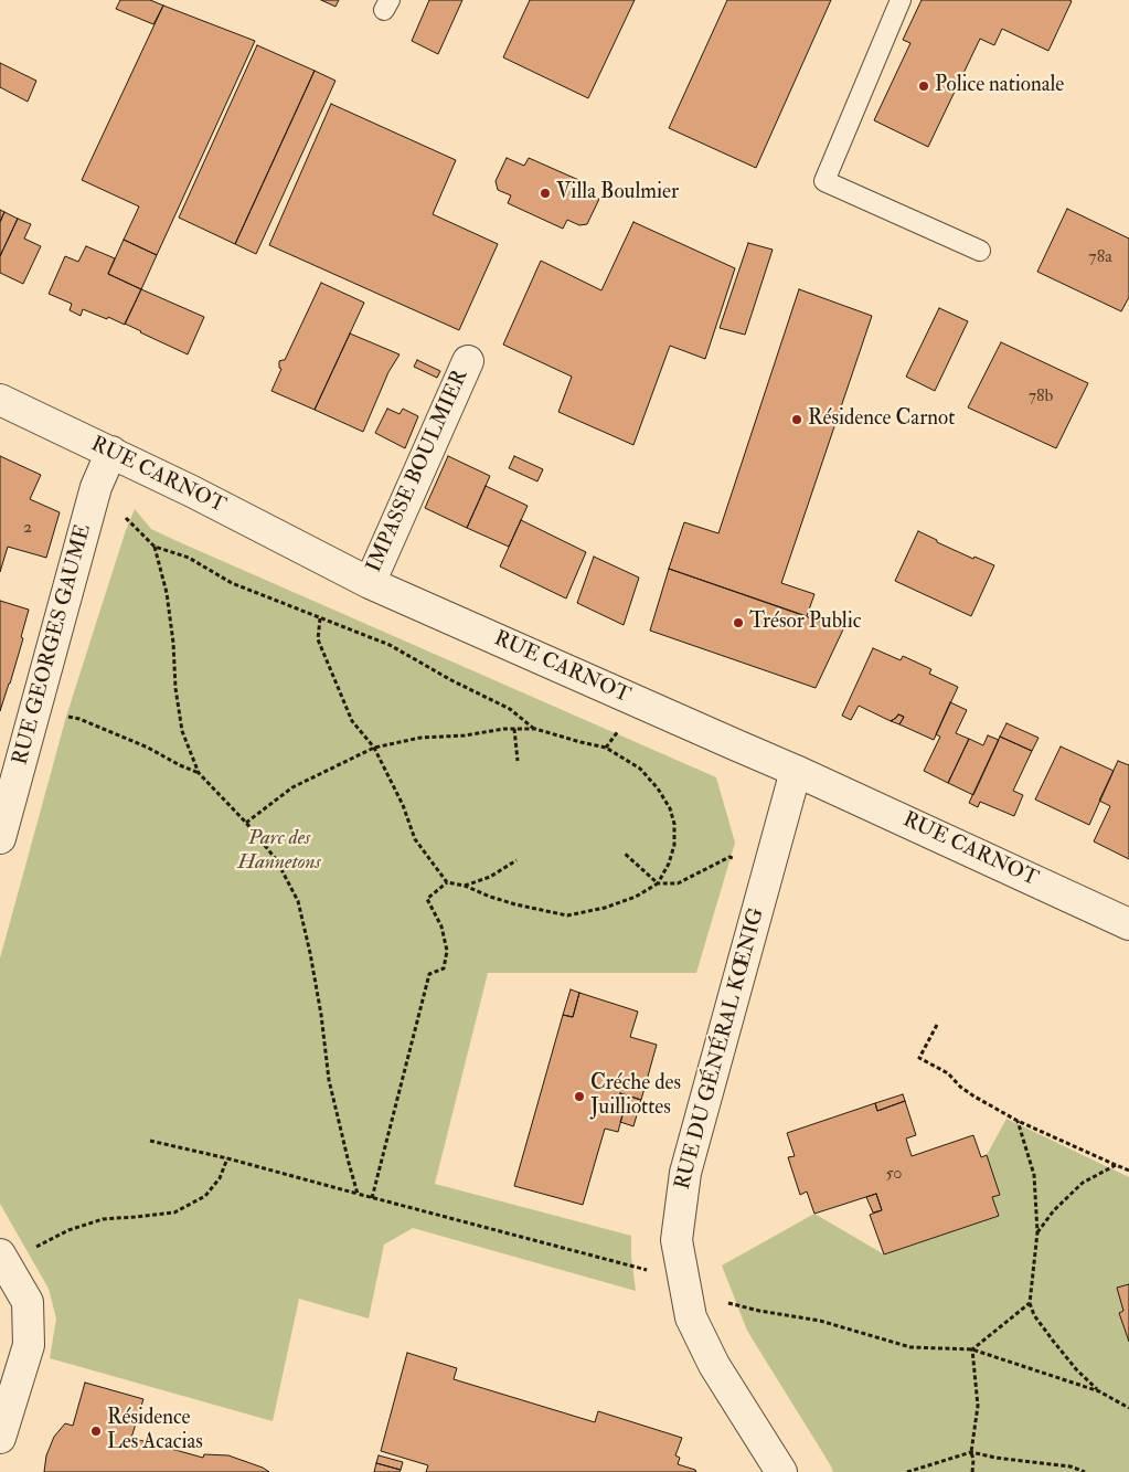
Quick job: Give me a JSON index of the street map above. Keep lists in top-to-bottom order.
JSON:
{
  "streets": {
    "street": [
      "IMPASSE BOULMIER",
      "RUE CARNOT",
      "RUE GEORGES GAUME",
      "RUE DU GÉNÉRAL KŒNIG"
    ]
  },
  "crossings": [
    ["IMPASSE BOULMIER", "RUE CARNOT"],
    ["RUE CARNOT", "RUE GEORGES GAUME"],
    ["RUE CARNOT", "RUE DU GÉNÉRAL KŒNIG"]
  ],
  "parks": ["Parc des Hannetons"],
  "places": [
    "Police nationale",
    "Villa Boulmier",
    "Résidence Carnot",
    "Trésor Public",
    "Créche des Juilliottes",
    "Résidence Les Acacias"
  ],
  "house_numbers": [
    "78a",
    "78b",
    "2",
    "50"
  ]
}
